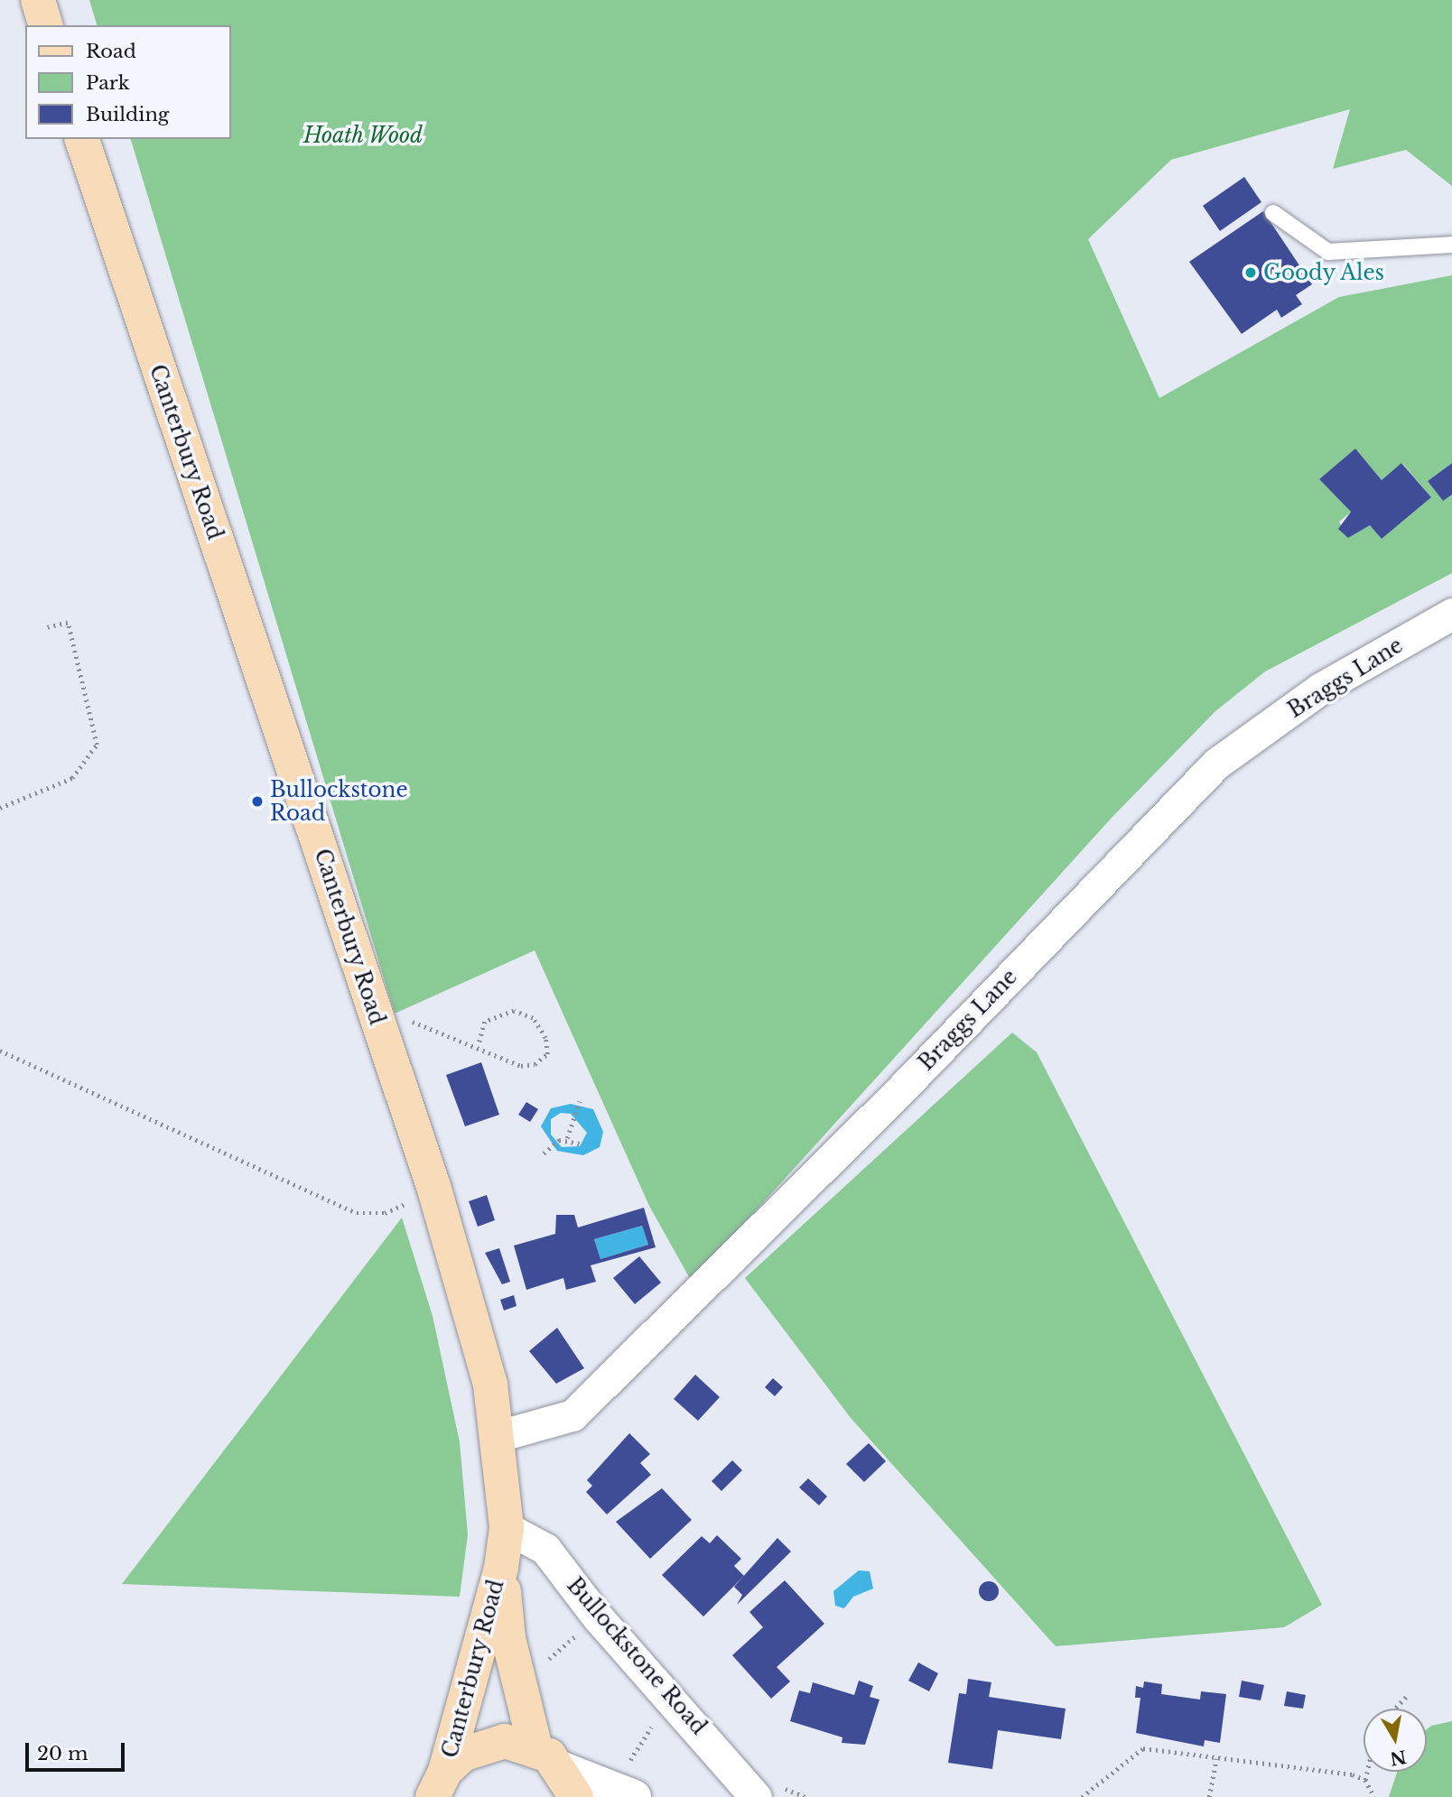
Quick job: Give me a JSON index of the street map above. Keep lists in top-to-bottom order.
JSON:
{
  "streets": {
    "main road": ["Canterbury Road"],
    "street": ["Braggs Lane", "Bullockstone Road"]
  },
  "crossings": [
    ["Canterbury Road", "Braggs Lane"],
    ["Canterbury Road", "Bullockstone Road"]
  ],
  "parks": ["Hoath Wood"],
  "places": ["Goody Ales", "Bullockstone Road"],
  "legend": ["Road", "Park", "Building"],
  "scale_bar": "20 m",
  "north": "bottom"
}
